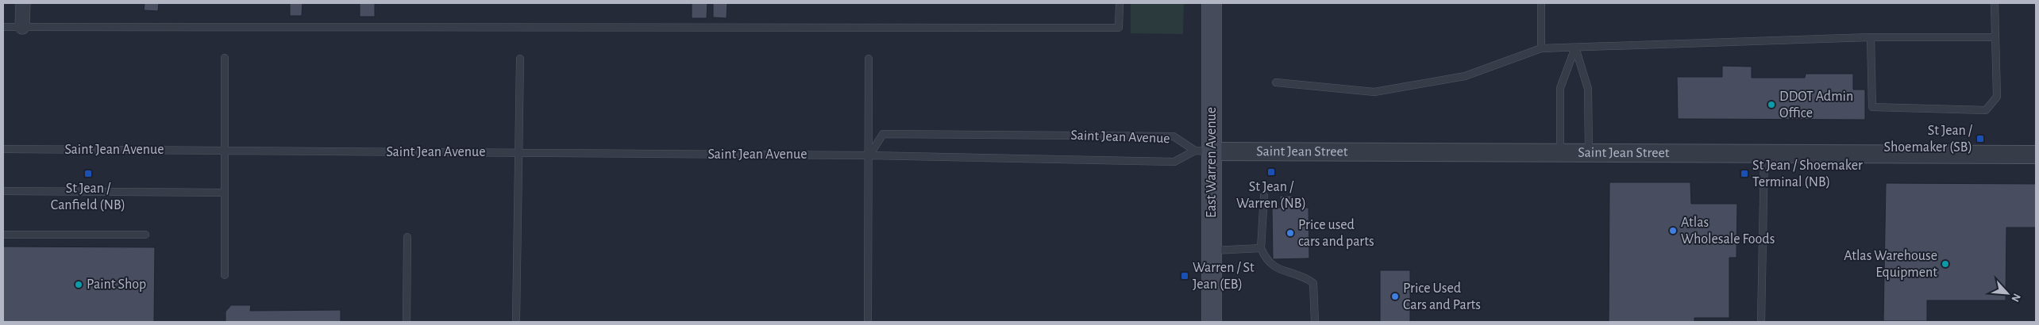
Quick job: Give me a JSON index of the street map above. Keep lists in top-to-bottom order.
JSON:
{
  "streets": {
    "main road": ["East Warren Avenue"],
    "street": ["Saint Jean Street"],
    "lane": ["Saint Jean Avenue"]
  },
  "crossings": [
    ["Saint Jean Avenue", "Saint Jean Street"],
    ["Saint Jean Avenue", "East Warren Avenue"],
    ["Saint Jean Street", "East Warren Avenue"]
  ],
  "places": {
    "other": [
      "DDOT Admin Office",
      "Atlas Wholesale Foods",
      "Price used cars and parts",
      "Atlas Warehouse Equipment",
      "Paint Shop",
      "Price Used Cars and Parts"
    ],
    "transit": [
      "St Jean / Shoemaker (SB)",
      "St Jean / Warren (NB)",
      "St Jean / Canfield (NB)",
      "St Jean / Shoemaker Terminal (NB)",
      "Warren / St Jean (EB)"
    ]
  },
  "north": "bottom right"
}
